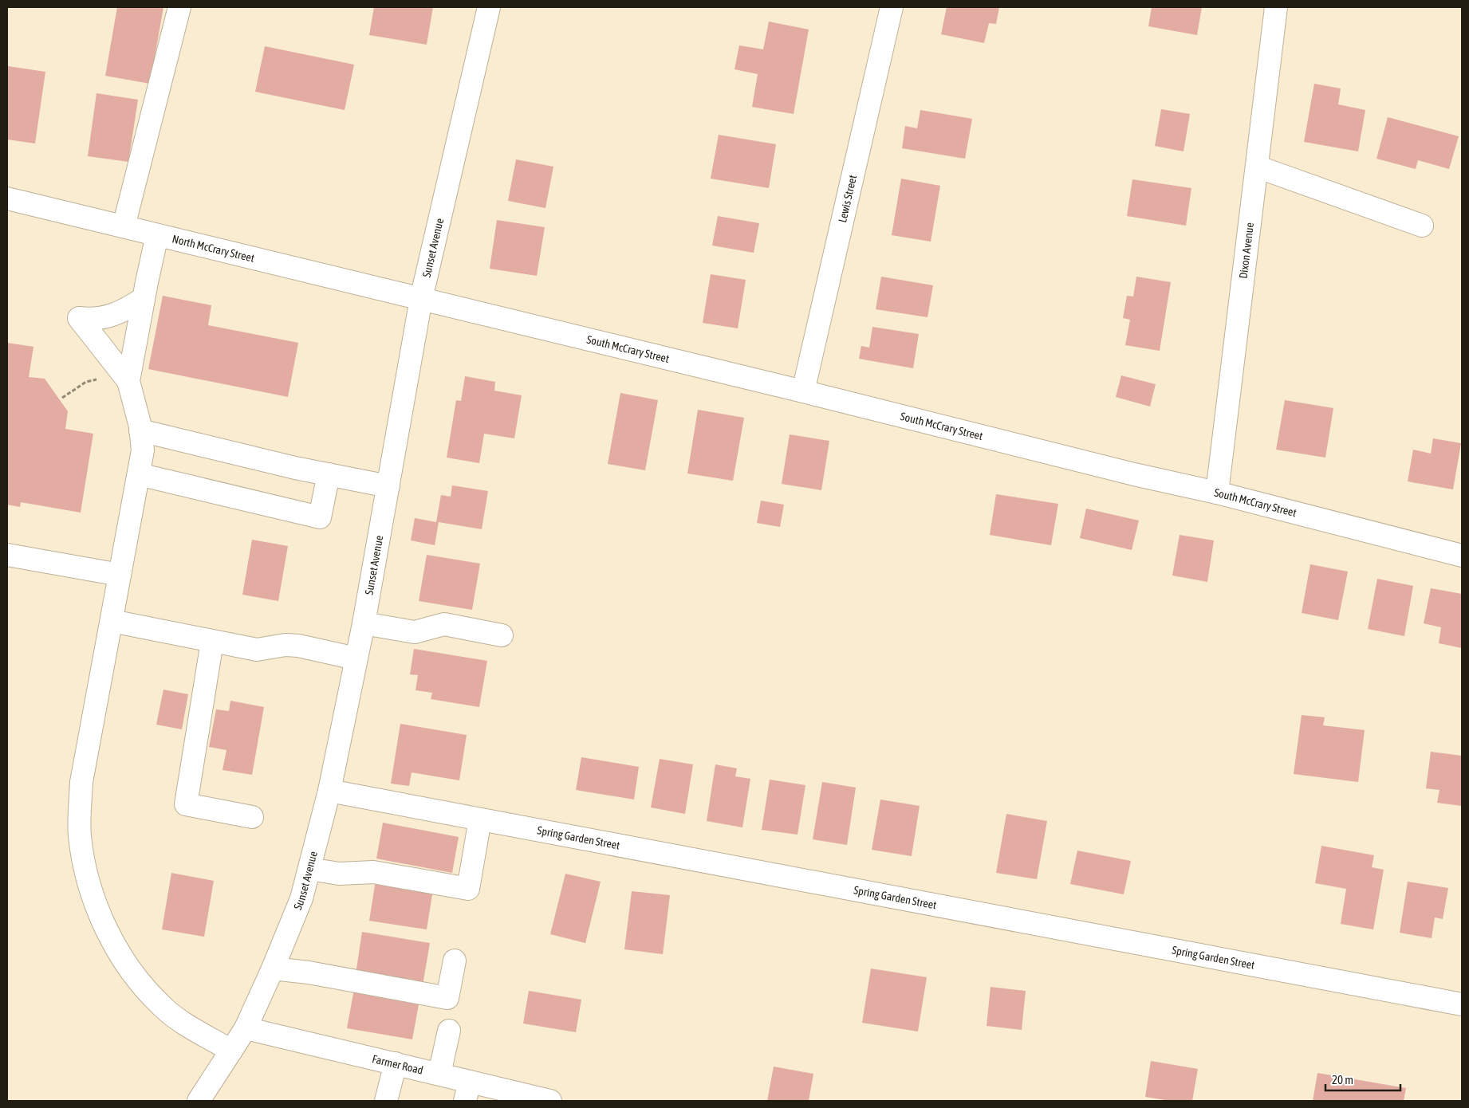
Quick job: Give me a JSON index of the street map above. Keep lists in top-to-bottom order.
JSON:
{
  "streets": {
    "street": [
      "Lewis Street",
      "Sunset Avenue",
      "North McCrary Street",
      "Dixon Avenue",
      "South McCrary Street",
      "Spring Garden Street",
      "Farmer Road"
    ]
  },
  "crossings": [
    ["Lewis Street", "South McCrary Street"],
    ["Sunset Avenue", "North McCrary Street"],
    ["Sunset Avenue", "South McCrary Street"],
    ["Sunset Avenue", "Spring Garden Street"],
    ["Sunset Avenue", "Farmer Road"],
    ["North McCrary Street", "South McCrary Street"],
    ["Dixon Avenue", "South McCrary Street"]
  ],
  "scale_bar": "20 m"
}
